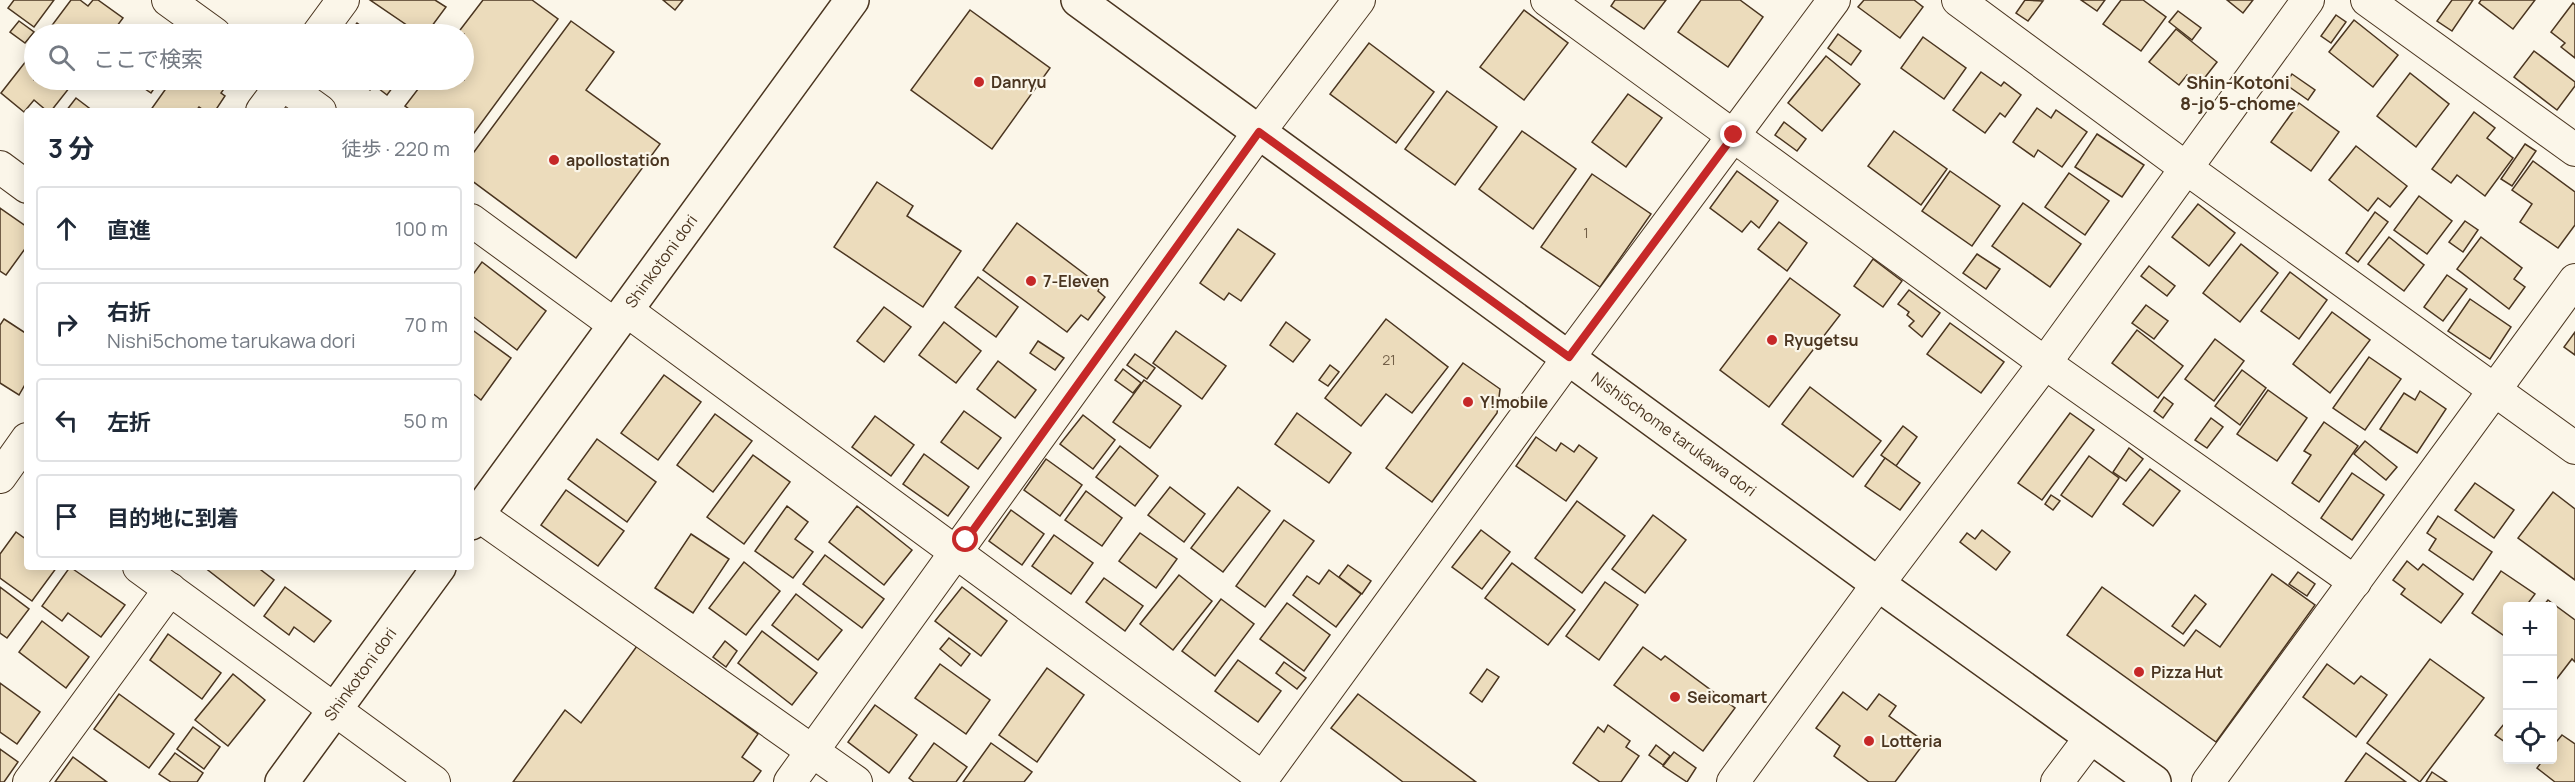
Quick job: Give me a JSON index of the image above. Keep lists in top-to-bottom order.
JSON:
{
  "streets": {
    "main road": ["Shinkotoni dori", "Nishi5chome tarukawa dori"]
  },
  "districts": ["Shin-Kotoni 8-jo 5-chome"],
  "places": [
    "Danryu",
    "apollostation",
    "7-Eleven",
    "Ryugetsu",
    "Y!mobile",
    "Pizza Hut",
    "Seicomart",
    "Lotteria"
  ],
  "house_numbers": ["1", "21"],
  "page": {
    "search": "ここで検索",
    "heading": ["3 分", "徒歩 · 220 m"],
    "list": [
      ["直進", "100 m"],
      ["右折", "Nishi5chome tarukawa dori", "70 m"],
      ["左折", "50 m"],
      "目的地に到着"
    ],
    "map_buttons": ["+", "−"]
  }
}
